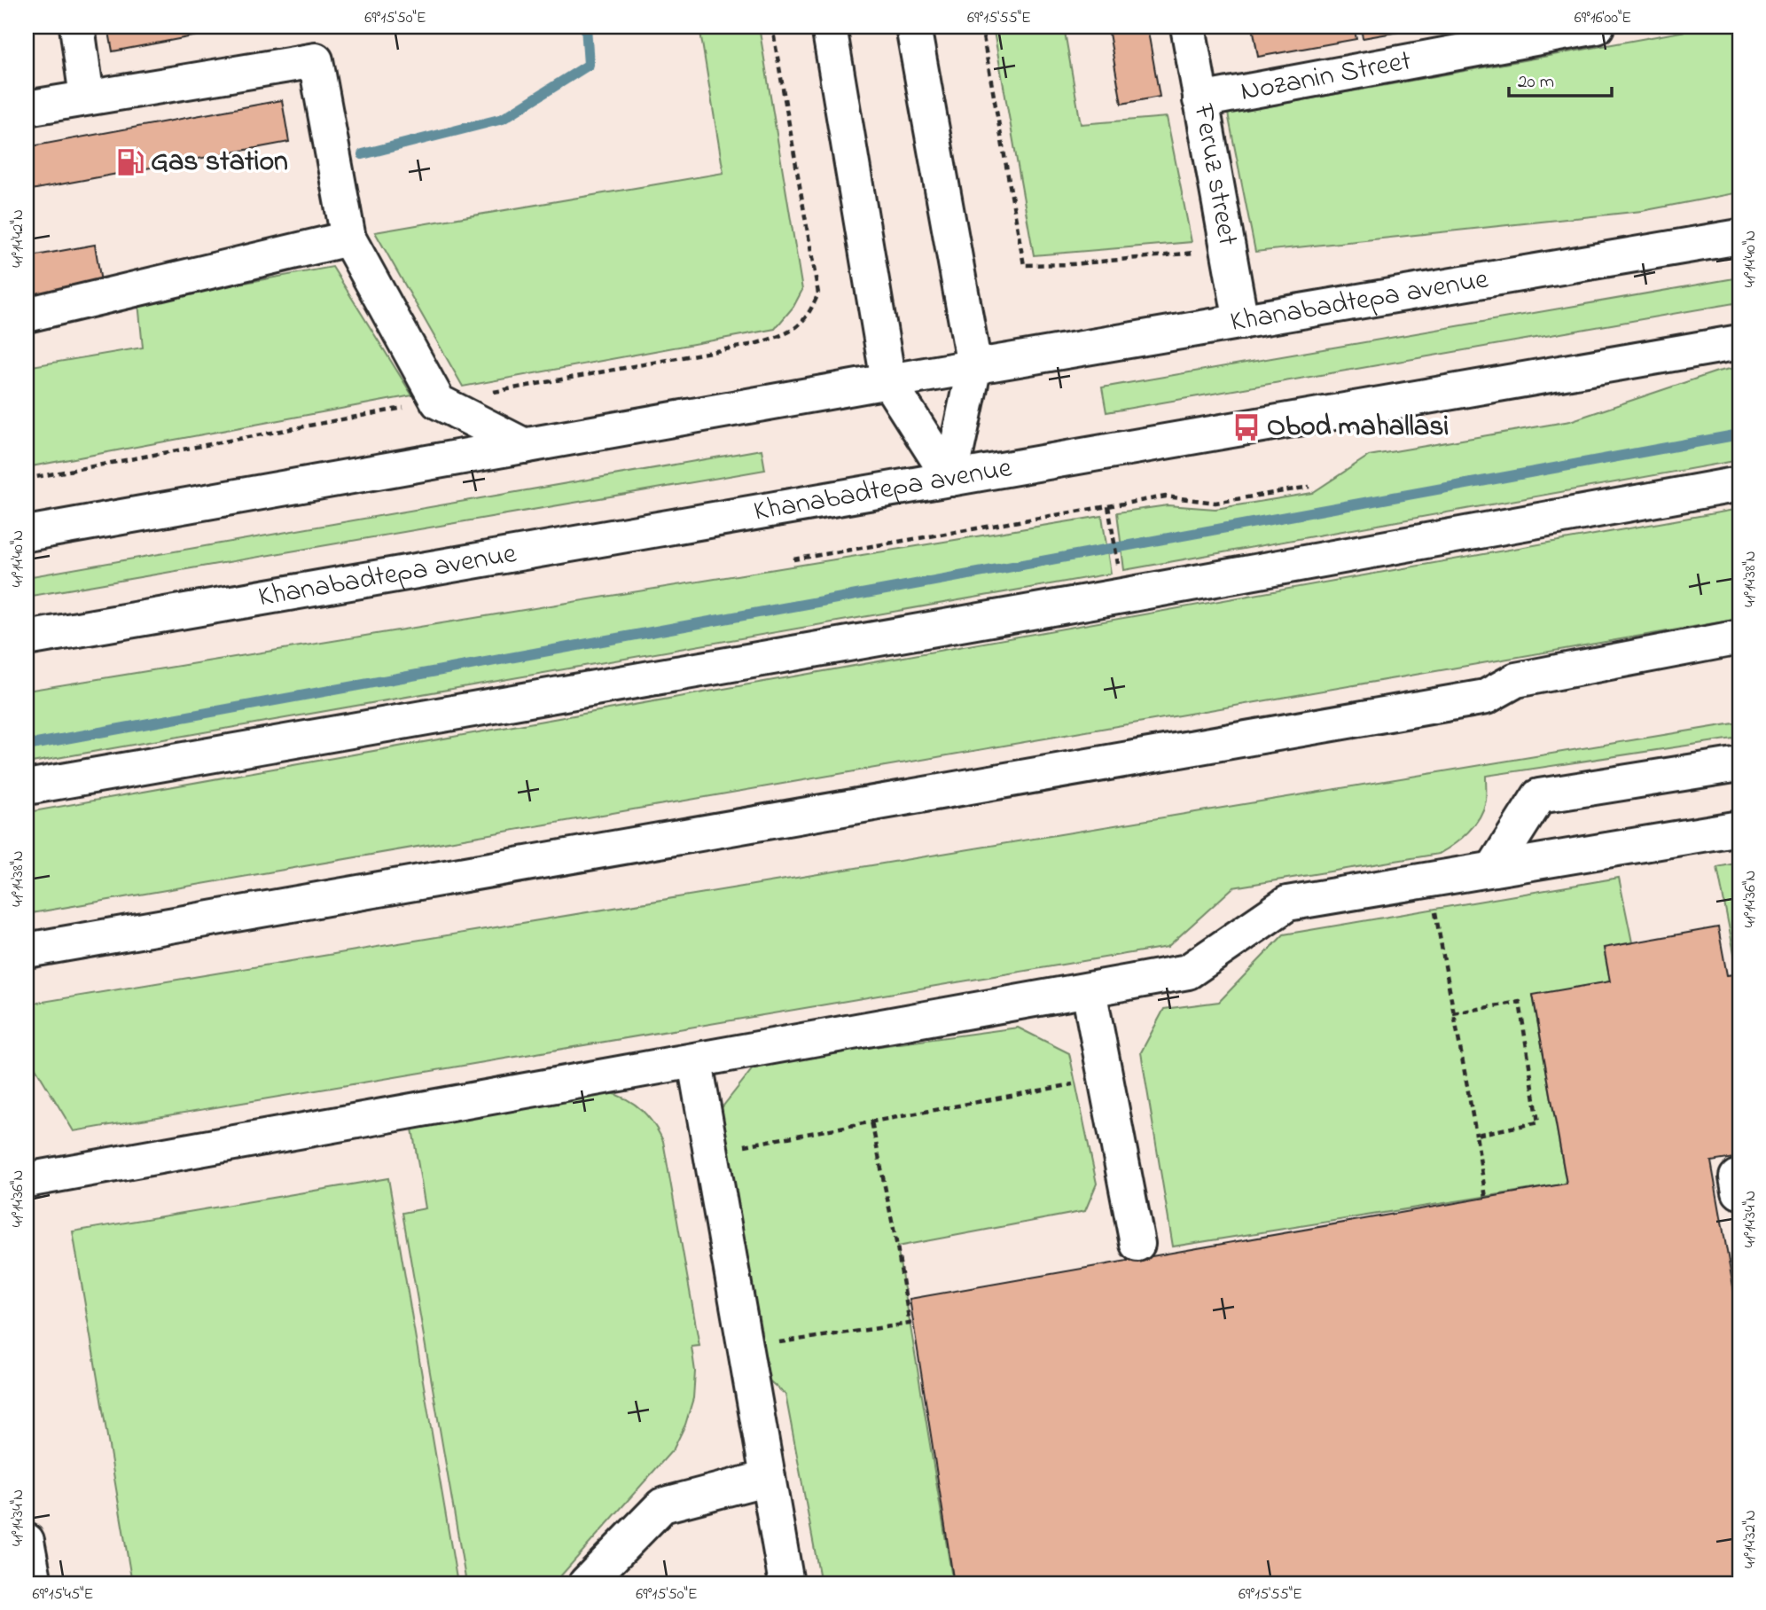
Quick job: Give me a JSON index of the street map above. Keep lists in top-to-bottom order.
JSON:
{
  "streets": {
    "main road": ["Nozanin Street", "Feruz street", "Khanabadtepa avenue"]
  },
  "crossings": [
    ["Nozanin Street", "Feruz street"],
    ["Feruz street", "Khanabadtepa avenue"]
  ],
  "places": {
    "fuel station": ["Gas station"],
    "bus stop": ["Obod mahallasi"]
  },
  "scale_bar": "20 m",
  "coordinates": [
    "69°15'50\"E",
    "69°15'55\"E",
    "69°16'00\"E",
    "41°14'42\"N",
    "41°14'40\"N",
    "41°14'38\"N",
    "41°14'36\"N",
    "41°14'34\"N",
    "41°14'32\"N",
    "69°15'45\"E"
  ]
}
